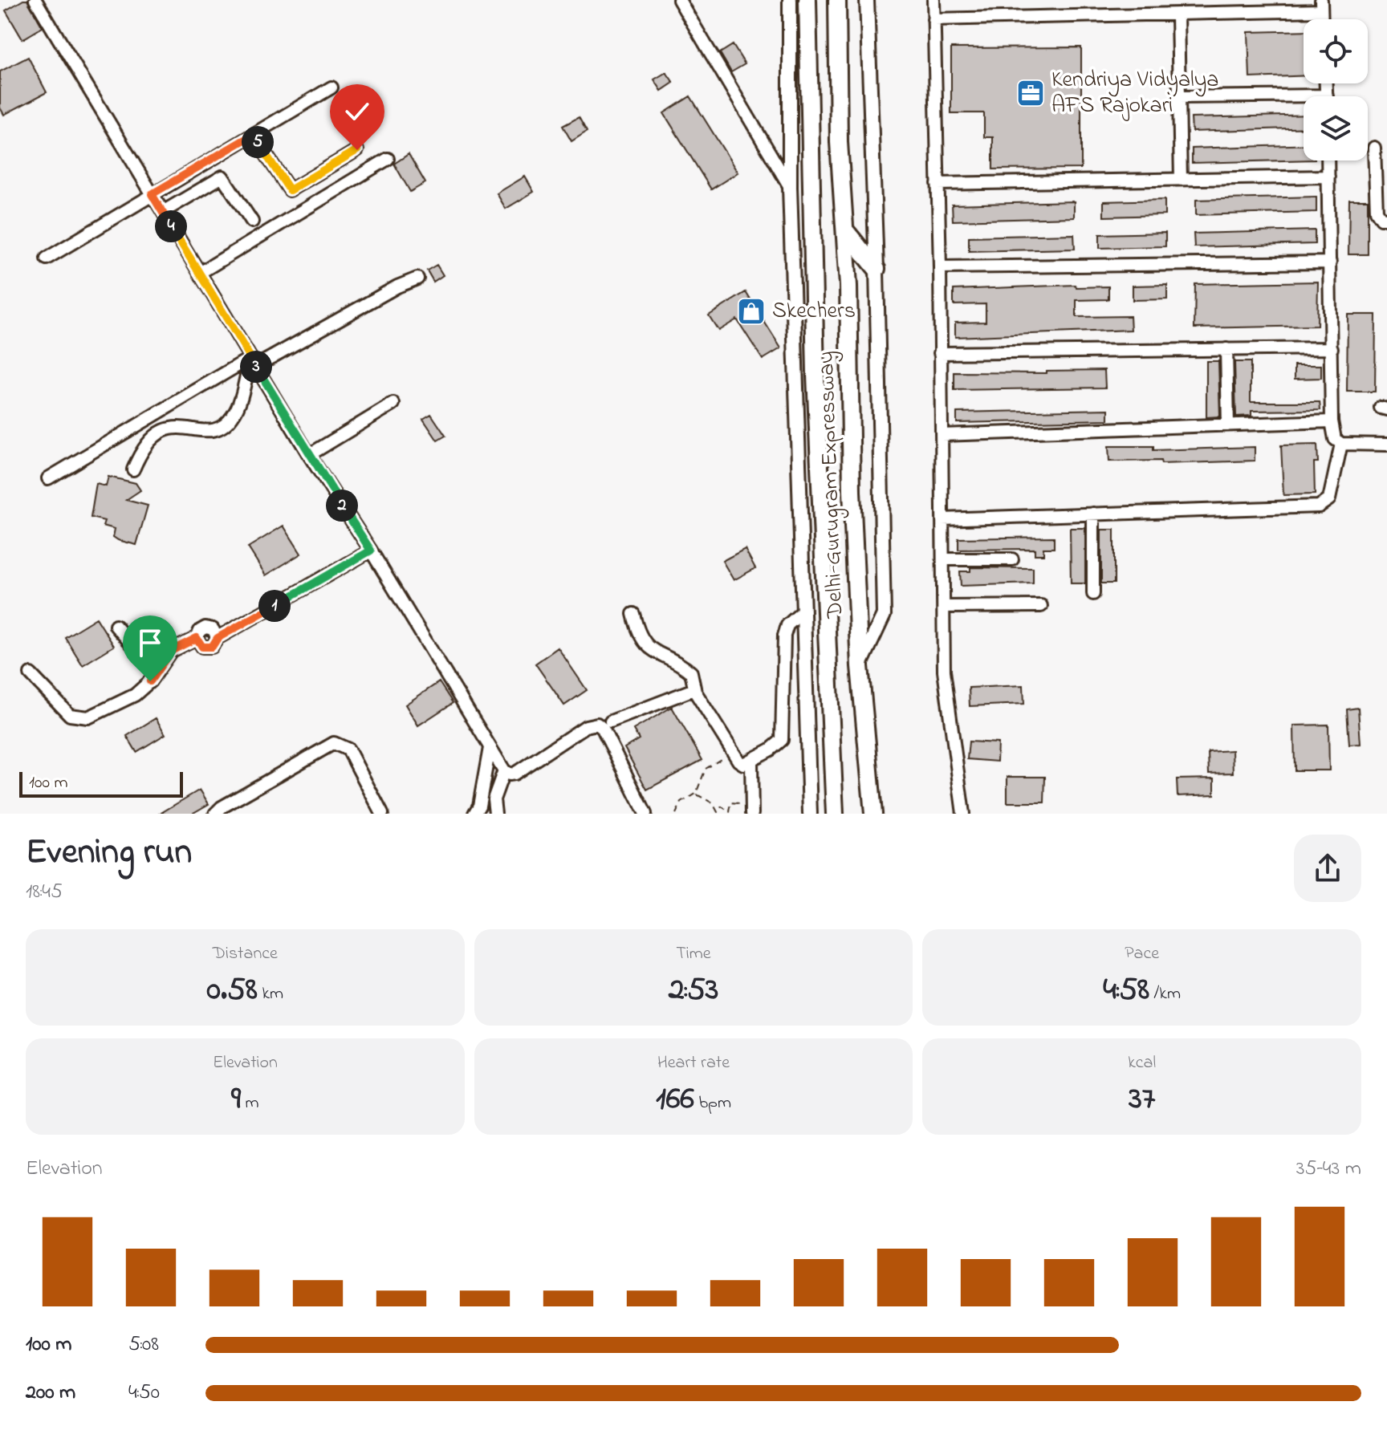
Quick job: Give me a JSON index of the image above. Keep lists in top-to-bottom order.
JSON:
{
  "streets": {
    "highway": ["Delhi-Gurugram Expressway"]
  },
  "places": {
    "office": ["Kendriya Vidyalya AFS Rajokari"],
    "shop": ["Skechers"]
  },
  "scale_bar": "100 m",
  "page": {
    "pins": [
      "5",
      "4",
      "3",
      "2",
      "1"
    ],
    "scale": "100 m",
    "heading": ["Evening run", "18:45"],
    "stats": [
      ["Distance", "0.58 km"],
      ["Time", "2:53"],
      ["Pace", "4:58 /km"],
      ["Elevation", "9 m"],
      ["Heart rate", "166 bpm"],
      ["kcal", "37"]
    ],
    "chart": ["Elevation", "35–43 m"],
    "list": [
      {
        "name": "100 m",
        "note": "5:08"
      },
      {
        "name": "200 m",
        "note": "4:50"
      }
    ]
  }
}
